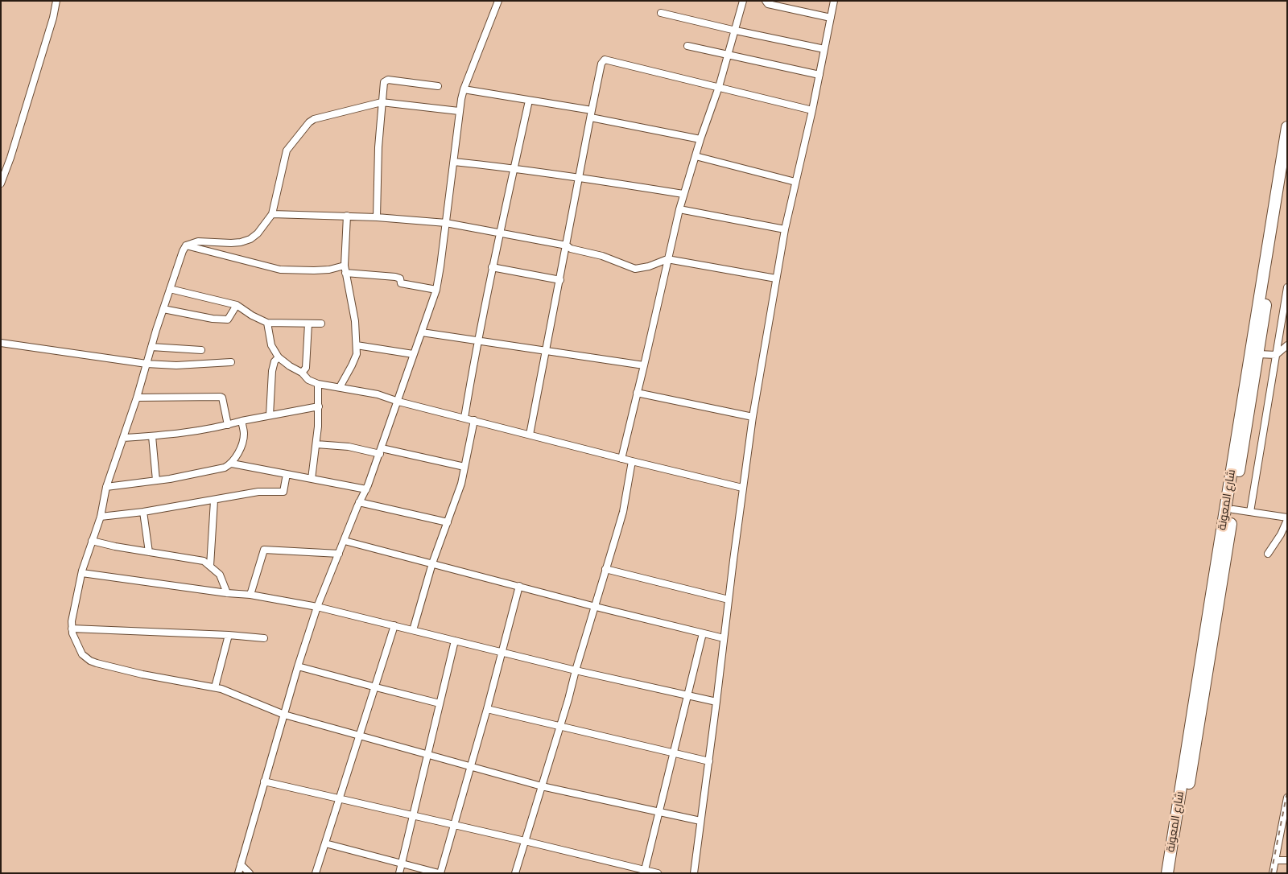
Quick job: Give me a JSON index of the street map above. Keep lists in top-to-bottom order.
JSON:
{
  "streets": {
    "highway": ["شارع المعونة"]
  }
}
